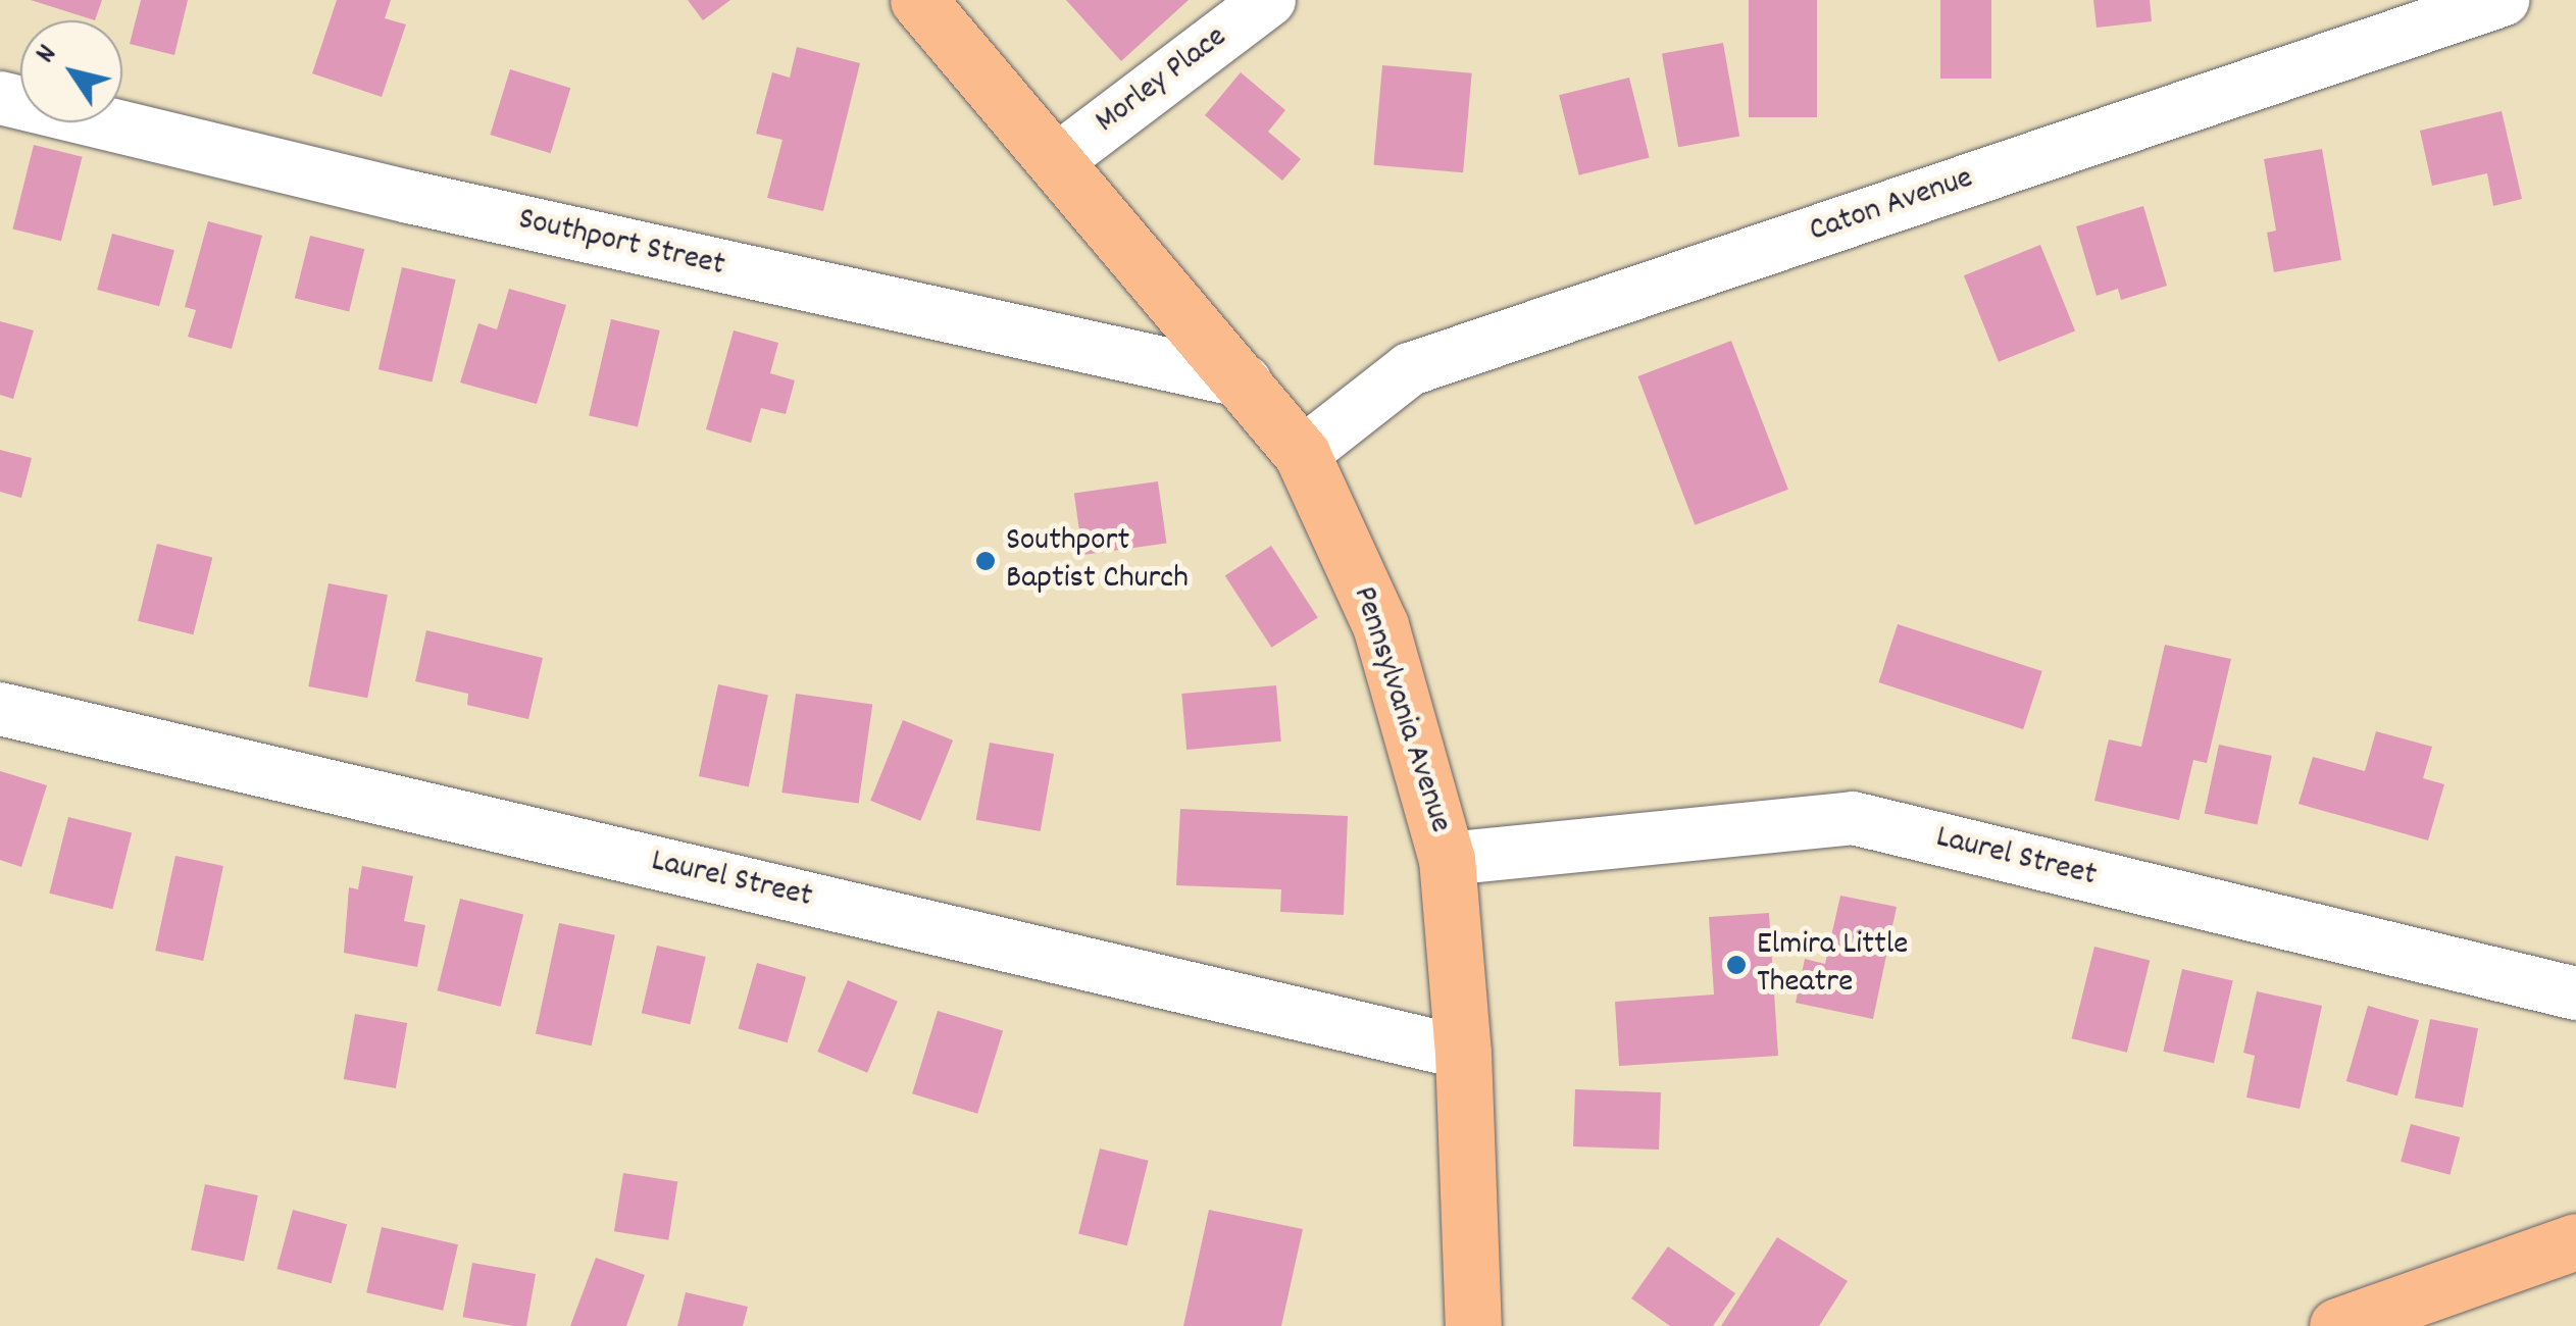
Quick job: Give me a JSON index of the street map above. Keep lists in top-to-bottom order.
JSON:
{
  "streets": {
    "main road": ["Pennsylvania Avenue"],
    "street": [
      "Morley Place",
      "Caton Avenue",
      "Southport Street",
      "Laurel Street"
    ]
  },
  "crossings": [
    ["Morley Place", "Pennsylvania Avenue"],
    ["Caton Avenue", "Pennsylvania Avenue"],
    ["Southport Street", "Pennsylvania Avenue"],
    ["Pennsylvania Avenue", "Laurel Street"]
  ],
  "places": ["Southport Baptist Church", "Elmira Little Theatre"],
  "north": "top left"
}
